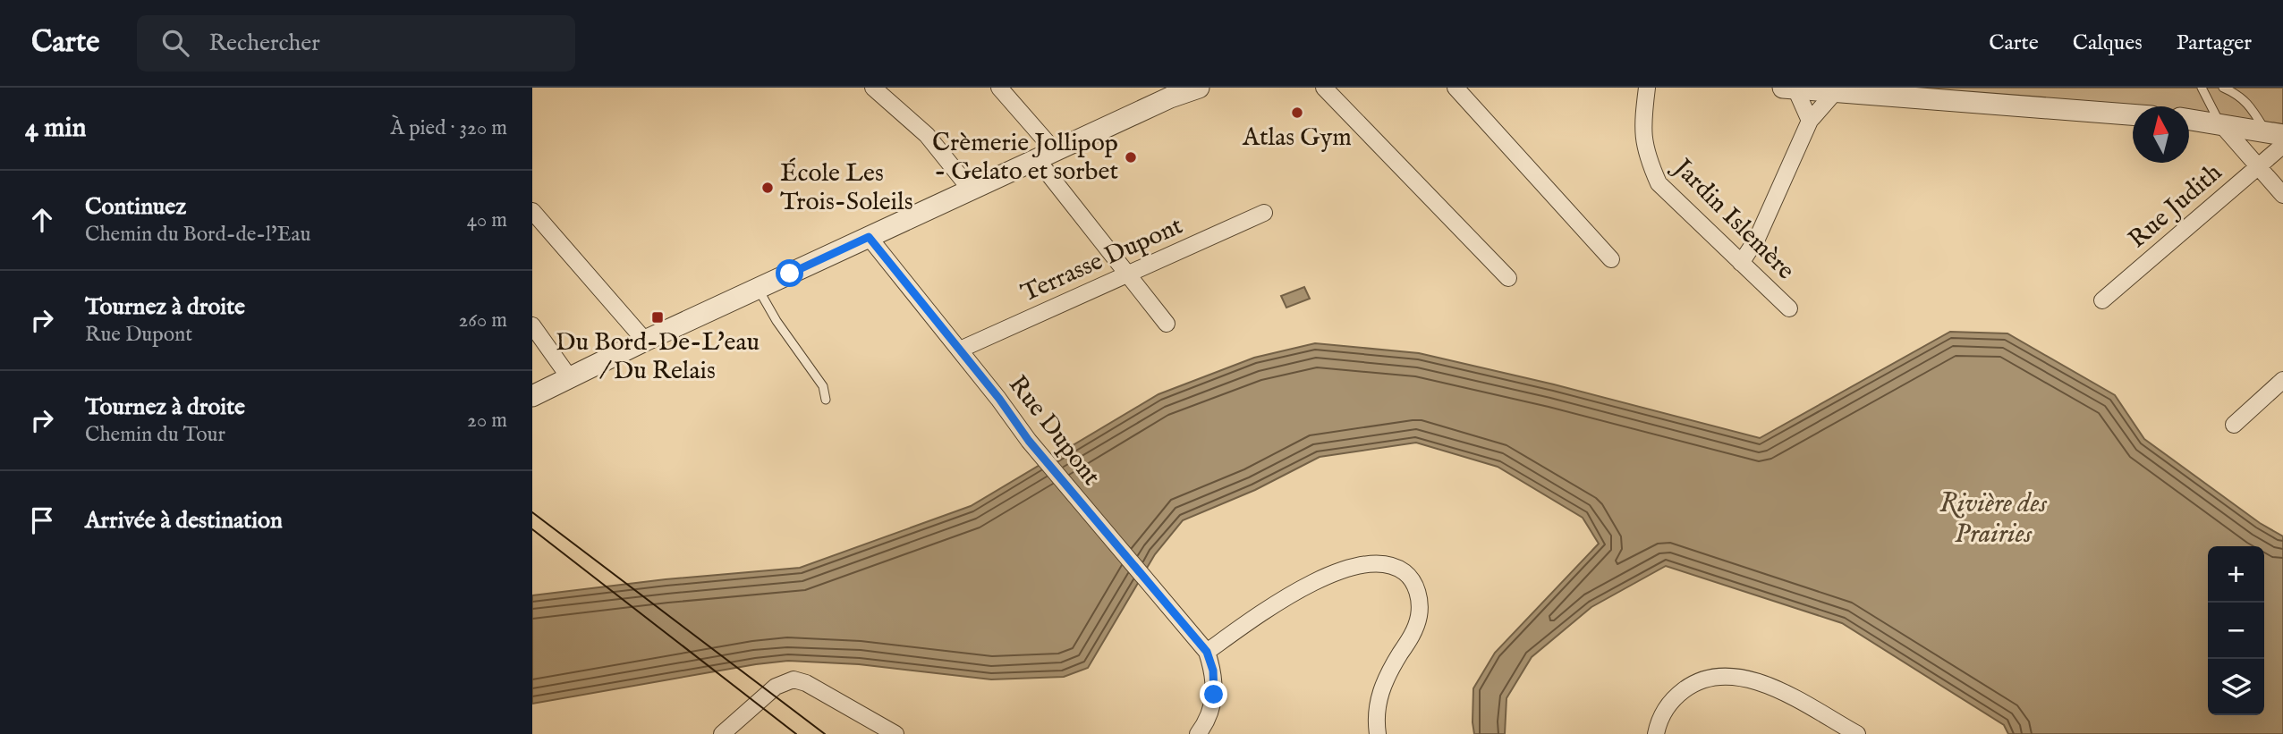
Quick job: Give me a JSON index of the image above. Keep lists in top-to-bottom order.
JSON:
{
  "streets": {
    "street": [
      "Rue Judith",
      "Jardin Islemère",
      "Terrasse Dupont",
      "Rue Dupont"
    ]
  },
  "crossings": [
    ["Terrasse Dupont", "Rue Dupont"]
  ],
  "water": ["Rivière des Prairies"],
  "places": {
    "other": ["Atlas Gym", "Crèmerie Jollipop - Gelato et sorbet", "École Les Trois-Soleils"],
    "transit": ["Du Bord-De-L'eau / Du Relais"]
  },
  "north": "top",
  "page": {
    "header": "Carte",
    "search": "Rechercher",
    "nav": ["Carte", "Calques", "Partager"],
    "heading": ["4 min", "À pied · 320 m"],
    "list": [
      ["Continuez", "Chemin du Bord-de-l'Eau", "40 m"],
      ["Tournez à droite", "Rue Dupont", "260 m"],
      ["Tournez à droite", "Chemin du Tour", "20 m"],
      "Arrivée à destination"
    ],
    "map_buttons": ["+", "−"]
  }
}
